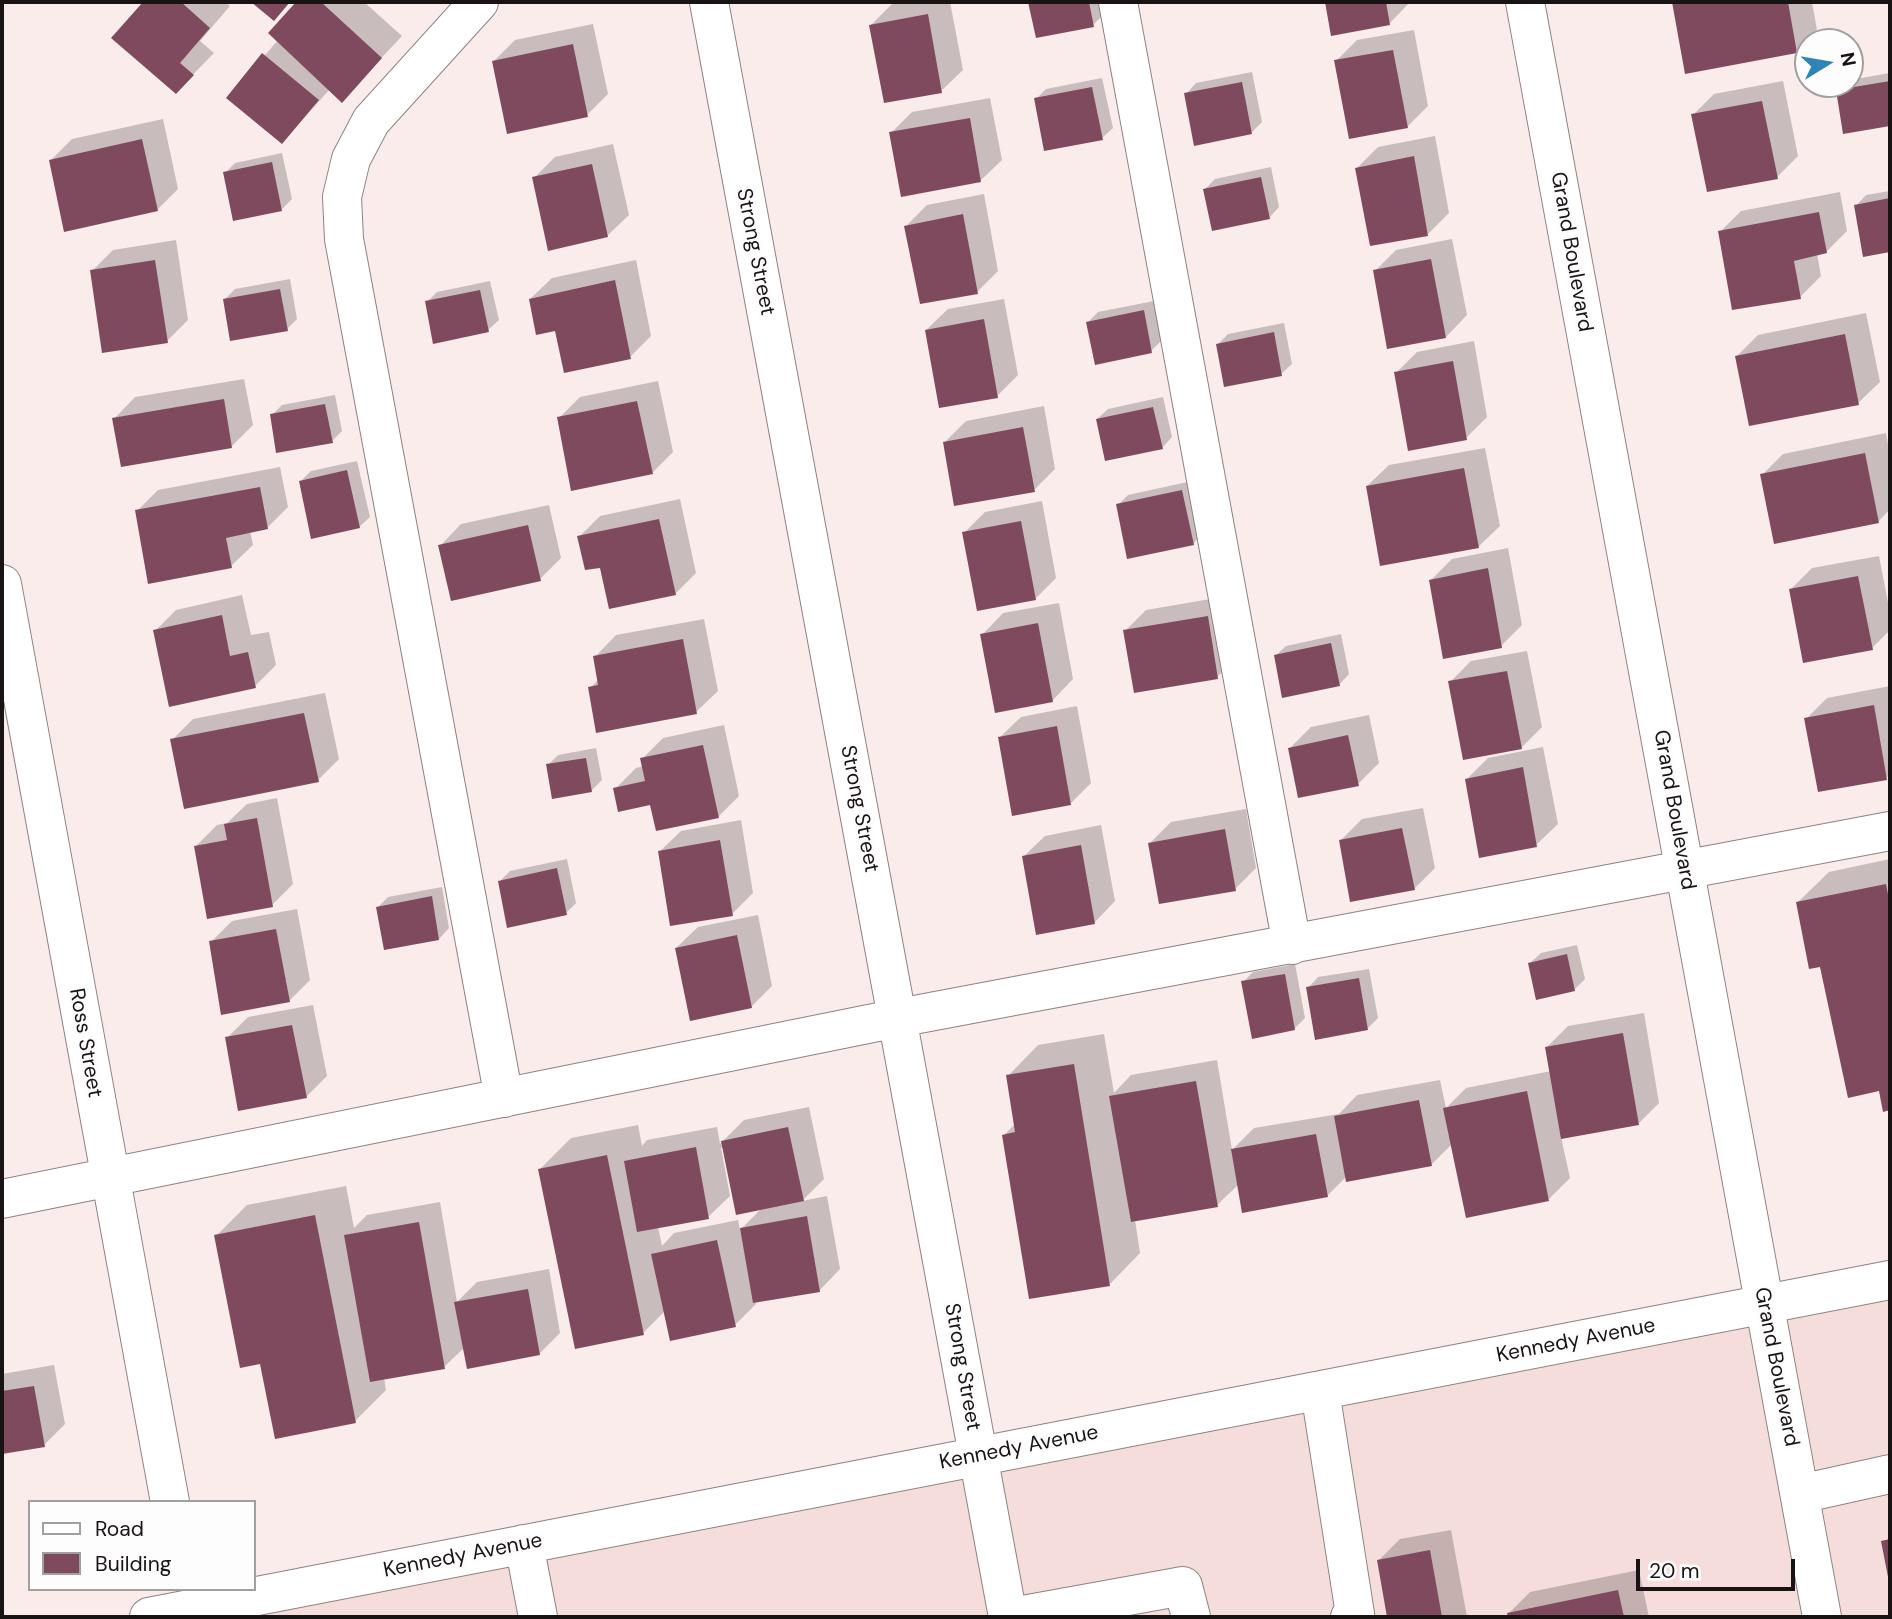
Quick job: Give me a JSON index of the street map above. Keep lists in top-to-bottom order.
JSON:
{
  "streets": {
    "street": [
      "Strong Street",
      "Grand Boulevard",
      "Ross Street",
      "Kennedy Avenue"
    ]
  },
  "crossings": [
    ["Strong Street", "Kennedy Avenue"],
    ["Grand Boulevard", "Kennedy Avenue"]
  ],
  "legend": ["Road", "Building"],
  "scale_bar": "20 m",
  "north": "right"
}
